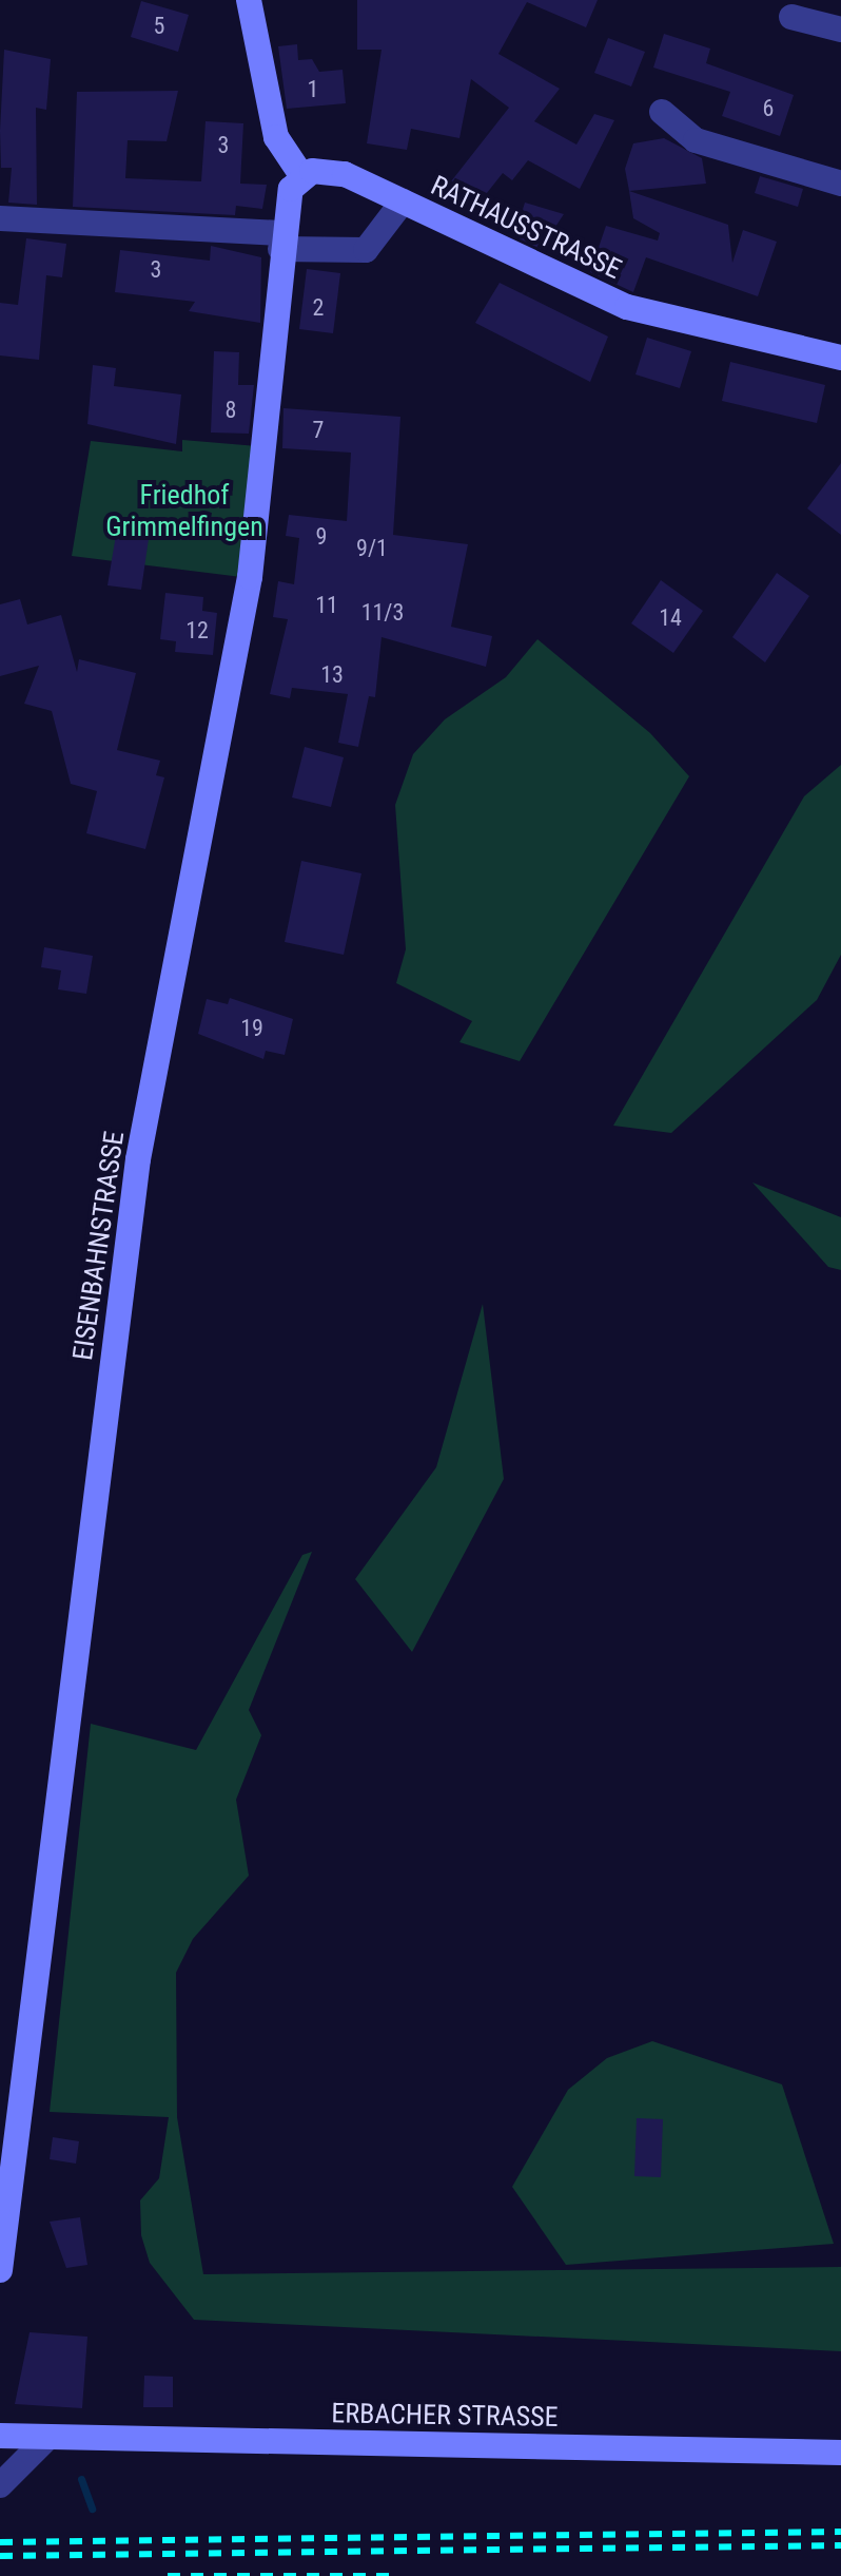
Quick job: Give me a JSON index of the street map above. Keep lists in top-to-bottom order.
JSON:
{
  "streets": {
    "street": ["RATHAUSSTRASSE", "EISENBAHNSTRASSE", "ERBACHER STRASSE"]
  },
  "parks": ["Friedhof Grimmelfingen"],
  "house_numbers": [
    "5",
    "1",
    "6",
    "3",
    "3",
    "2",
    "8",
    "7",
    "9",
    "9/1",
    "11",
    "11/3",
    "14",
    "12",
    "13",
    "19"
  ]
}
